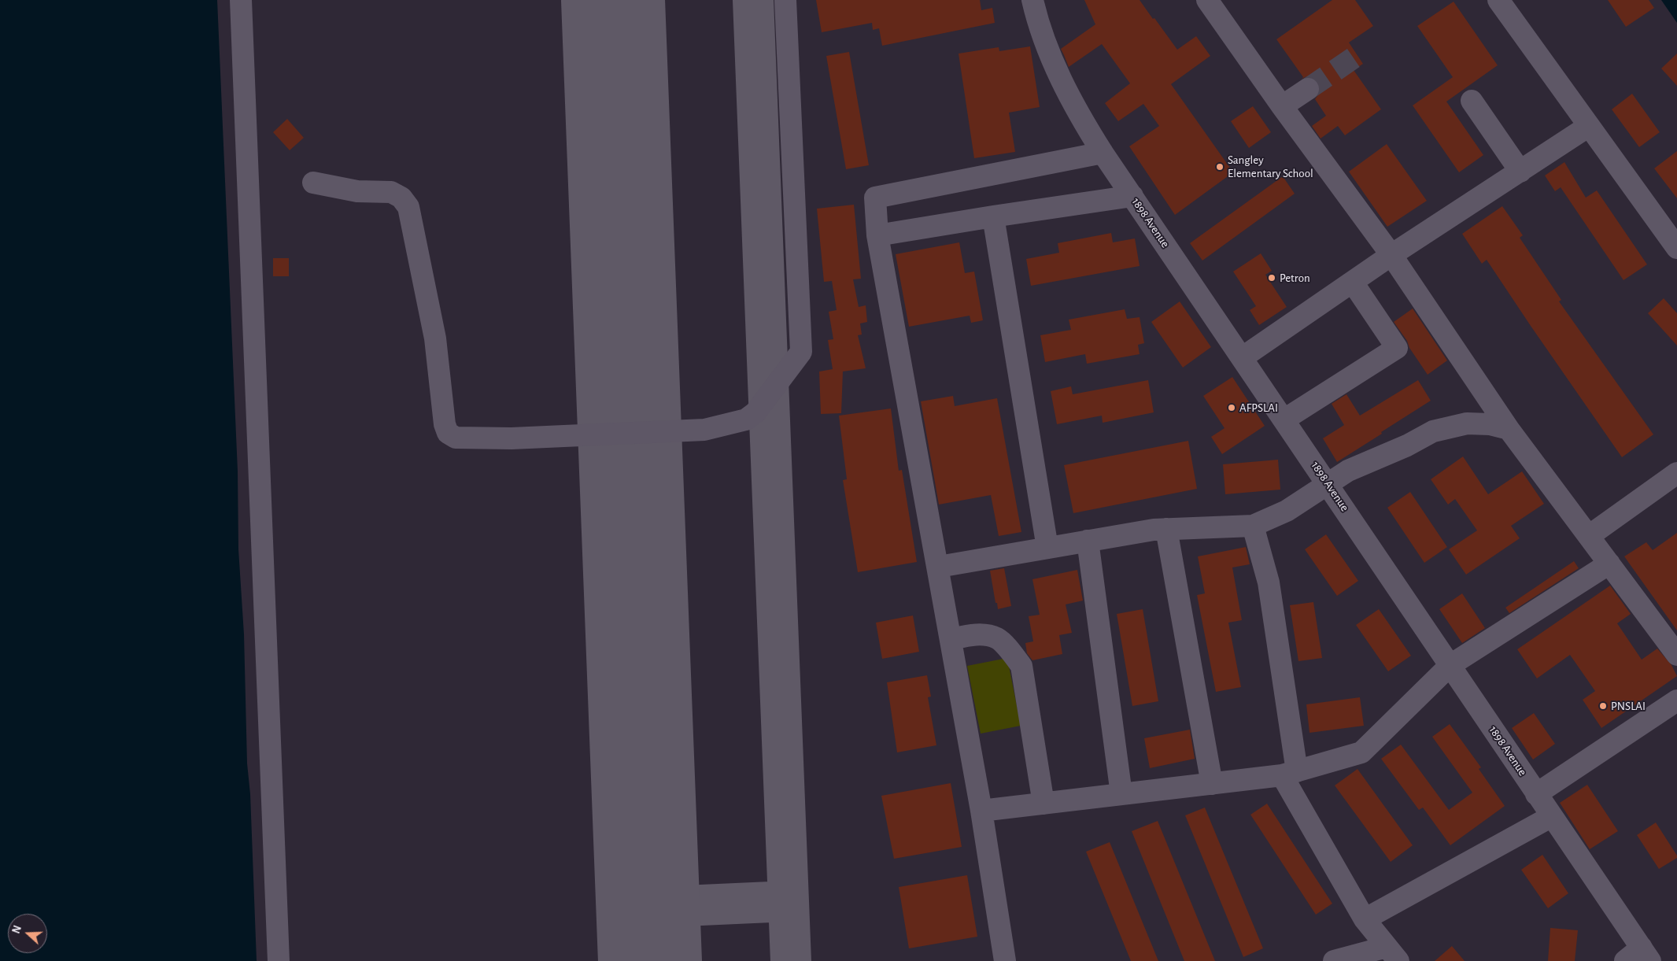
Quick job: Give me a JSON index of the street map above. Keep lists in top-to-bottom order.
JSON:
{
  "streets": {
    "street": ["1898 Avenue"]
  },
  "places": [
    "Sangley Elementary School",
    "Petron",
    "AFPSLAI",
    "PNSLAI"
  ],
  "north": "left"
}
